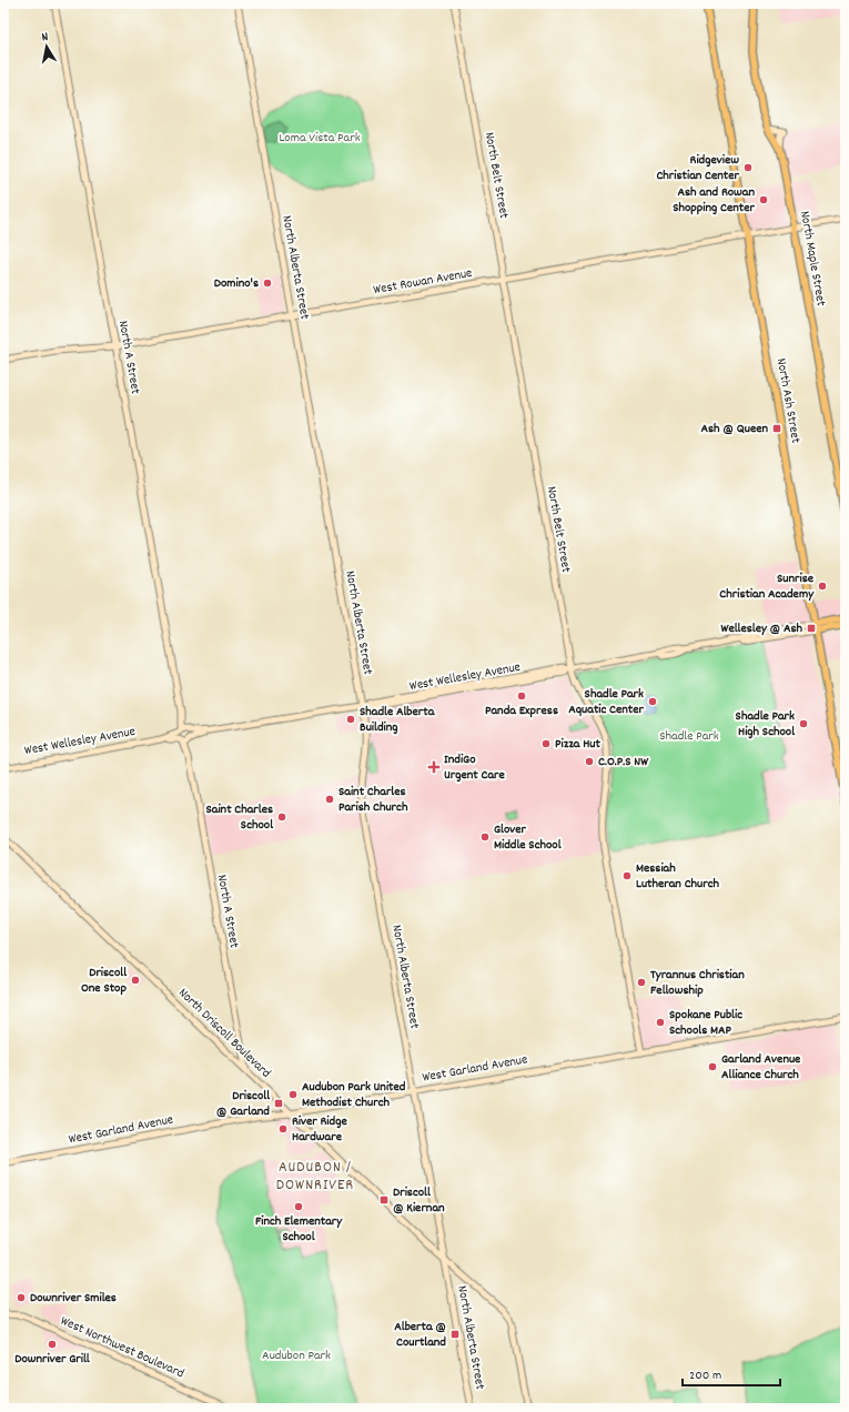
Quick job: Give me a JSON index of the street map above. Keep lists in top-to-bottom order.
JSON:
{
  "streets": {
    "main road": ["North Maple Street", "North Ash Street", "West Wellesley Avenue"],
    "street": [
      "North Belt Street",
      "North Alberta Street",
      "West Rowan Avenue",
      "North A Street",
      "North Driscoll Boulevard",
      "West Garland Avenue",
      "West Northwest Boulevard"
    ]
  },
  "crossings": [
    ["North Belt Street", "West Rowan Avenue"],
    ["North Belt Street", "West Wellesley Avenue"],
    ["North Belt Street", "West Garland Avenue"],
    ["North Maple Street", "West Rowan Avenue"],
    ["North Alberta Street", "West Rowan Avenue"],
    ["North Alberta Street", "West Wellesley Avenue"],
    ["North Alberta Street", "North Driscoll Boulevard"],
    ["North Alberta Street", "West Garland Avenue"],
    ["West Rowan Avenue", "North A Street"],
    ["West Rowan Avenue", "North Ash Street"],
    ["North A Street", "West Wellesley Avenue"],
    ["North A Street", "North Driscoll Boulevard"],
    ["North Ash Street", "West Wellesley Avenue"],
    ["North Driscoll Boulevard", "West Garland Avenue"]
  ],
  "districts": ["AUDUBON / DOWNRIVER"],
  "parks": ["Loma Vista Park", "Shadle Park", "Audubon Park"],
  "places": {
    "other": [
      "Ridgeview Christian Center",
      "Ash and Rowan Shopping Center",
      "Domino's",
      "Sunrise Christian Academy",
      "Panda Express",
      "Shadle Park Aquatic Center",
      "Shadle Alberta Building",
      "Shadle Park High School",
      "Pizza Hut",
      "C.O.P.S NW",
      "Saint Charles Parish Church",
      "Saint Charles School",
      "Glover Middle School",
      "Messiah Lutheran Church",
      "Driscoll One Stop",
      "Tyrannus Christian Fellowship",
      "Spokane Public Schools MAP",
      "Garland Avenue Alliance Church",
      "Audubon Park United Methodist Church",
      "River Ridge Hardware",
      "Finch Elementary School",
      "Downriver Smiles",
      "Downriver Grill"
    ],
    "transit": [
      "Ash @ Queen",
      "Wellesley @ Ash",
      "Driscoll @ Garland",
      "Driscoll @ Kiernan",
      "Alberta @ Courtland"
    ],
    "health": ["IndiGo Urgent Care"]
  },
  "scale_bar": "200 m",
  "north": "top"
}
